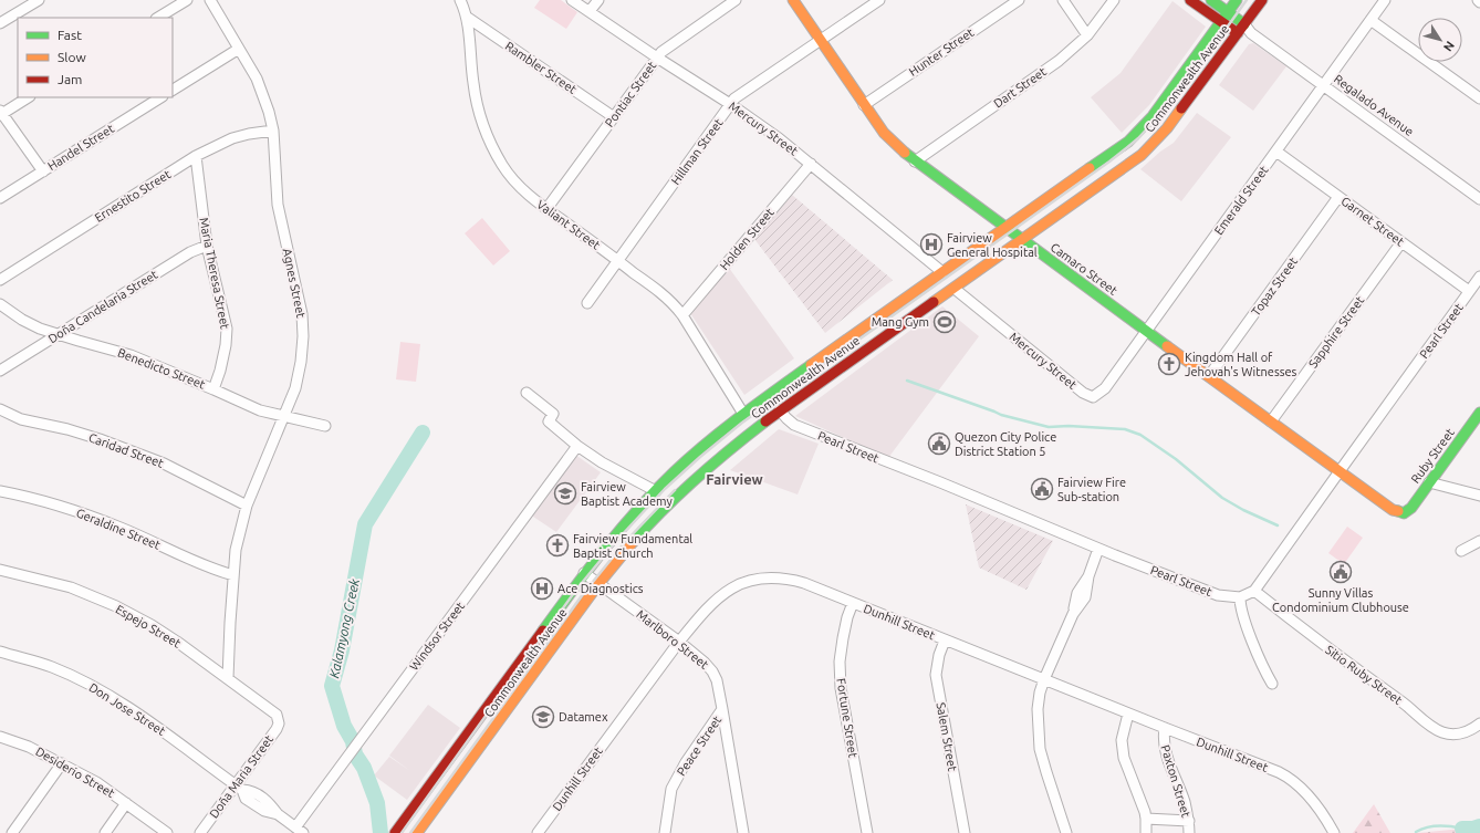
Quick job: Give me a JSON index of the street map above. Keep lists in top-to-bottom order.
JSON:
{
  "streets": {
    "main road": [
      "Commonwealth Avenue",
      "Regalado Avenue",
      "Camaro Street",
      "Ruby Street"
    ],
    "street": [
      "Hunter Street",
      "Rambler Street",
      "Dart Street",
      "Pontiac Street",
      "Mercury Street",
      "Handel Street",
      "Hillman Street",
      "Ernestito Street",
      "Emerald Street",
      "Garnet Street",
      "Valiant Street",
      "Holden Street",
      "Maria Theresa Street",
      "Agnes Street",
      "Topaz Street",
      "Doña Candelaria Street",
      "Pearl Street",
      "Sapphire Street",
      "Benedicto Street",
      "Caridad Street",
      "Geraldine Street",
      "Dunhill Street",
      "Espejo Street",
      "Windsor Street",
      "Marlboro Street",
      "Sitio Ruby Street",
      "Don Jose Street",
      "Fortune Street",
      "Salem Street",
      "Peace Street",
      "Desiderio Street",
      "Doña Maria Street",
      "Paxton Street"
    ]
  },
  "crossings": [
    ["Hunter Street", "Camaro Street"],
    ["Rambler Street", "Pontiac Street"],
    ["Rambler Street", "Valiant Street"],
    ["Commonwealth Avenue", "Regalado Avenue"],
    ["Commonwealth Avenue", "Mercury Street"],
    ["Commonwealth Avenue", "Valiant Street"],
    ["Commonwealth Avenue", "Camaro Street"],
    ["Commonwealth Avenue", "Pearl Street"],
    ["Commonwealth Avenue", "Marlboro Street"],
    ["Dart Street", "Camaro Street"],
    ["Pontiac Street", "Mercury Street"],
    ["Pontiac Street", "Valiant Street"],
    ["Regalado Avenue", "Emerald Street"],
    ["Mercury Street", "Hillman Street"],
    ["Mercury Street", "Emerald Street"],
    ["Mercury Street", "Holden Street"],
    ["Hillman Street", "Valiant Street"],
    ["Hillman Street", "Camaro Street"],
    ["Ernestito Street", "Maria Theresa Street"],
    ["Ernestito Street", "Agnes Street"],
    ["Emerald Street", "Garnet Street"],
    ["Emerald Street", "Camaro Street"],
    ["Garnet Street", "Topaz Street"],
    ["Garnet Street", "Pearl Street"],
    ["Garnet Street", "Sapphire Street"],
    ["Valiant Street", "Holden Street"],
    ["Camaro Street", "Topaz Street"],
    ["Camaro Street", "Pearl Street"],
    ["Camaro Street", "Sapphire Street"],
    ["Camaro Street", "Ruby Street"],
    ["Maria Theresa Street", "Doña Candelaria Street"],
    ["Maria Theresa Street", "Benedicto Street"],
    ["Agnes Street", "Benedicto Street"],
    ["Agnes Street", "Caridad Street"],
    ["Agnes Street", "Geraldine Street"],
    ["Agnes Street", "Espejo Street"],
    ["Doña Candelaria Street", "Benedicto Street"],
    ["Pearl Street", "Sitio Ruby Street"],
    ["Dunhill Street", "Marlboro Street"],
    ["Dunhill Street", "Fortune Street"],
    ["Dunhill Street", "Salem Street"],
    ["Dunhill Street", "Paxton Street"],
    ["Espejo Street", "Doña Maria Street"],
    ["Windsor Street", "Don Jose Street"],
    ["Marlboro Street", "Peace Street"],
    ["Don Jose Street", "Doña Maria Street"]
  ],
  "districts": ["Fairview"],
  "water": ["Kalamyong Creek"],
  "places": {
    "hospital": ["Fairview General Hospital", "Ace Diagnostics"],
    "sports": ["Mang Gym"],
    "church": ["Kingdom Hall of Jehovah's Witnesses", "Fairview Fundamental Baptist Church"],
    "public building": ["Quezon City Police District Station 5", "Fairview Fire Sub-station", "Sunny Villas Condominium Clubhouse"],
    "school or university": ["Fairview Baptist Academy", "Datamex"]
  },
  "legend": ["Fast", "Slow", "Jam"],
  "north": "bottom right"
}
